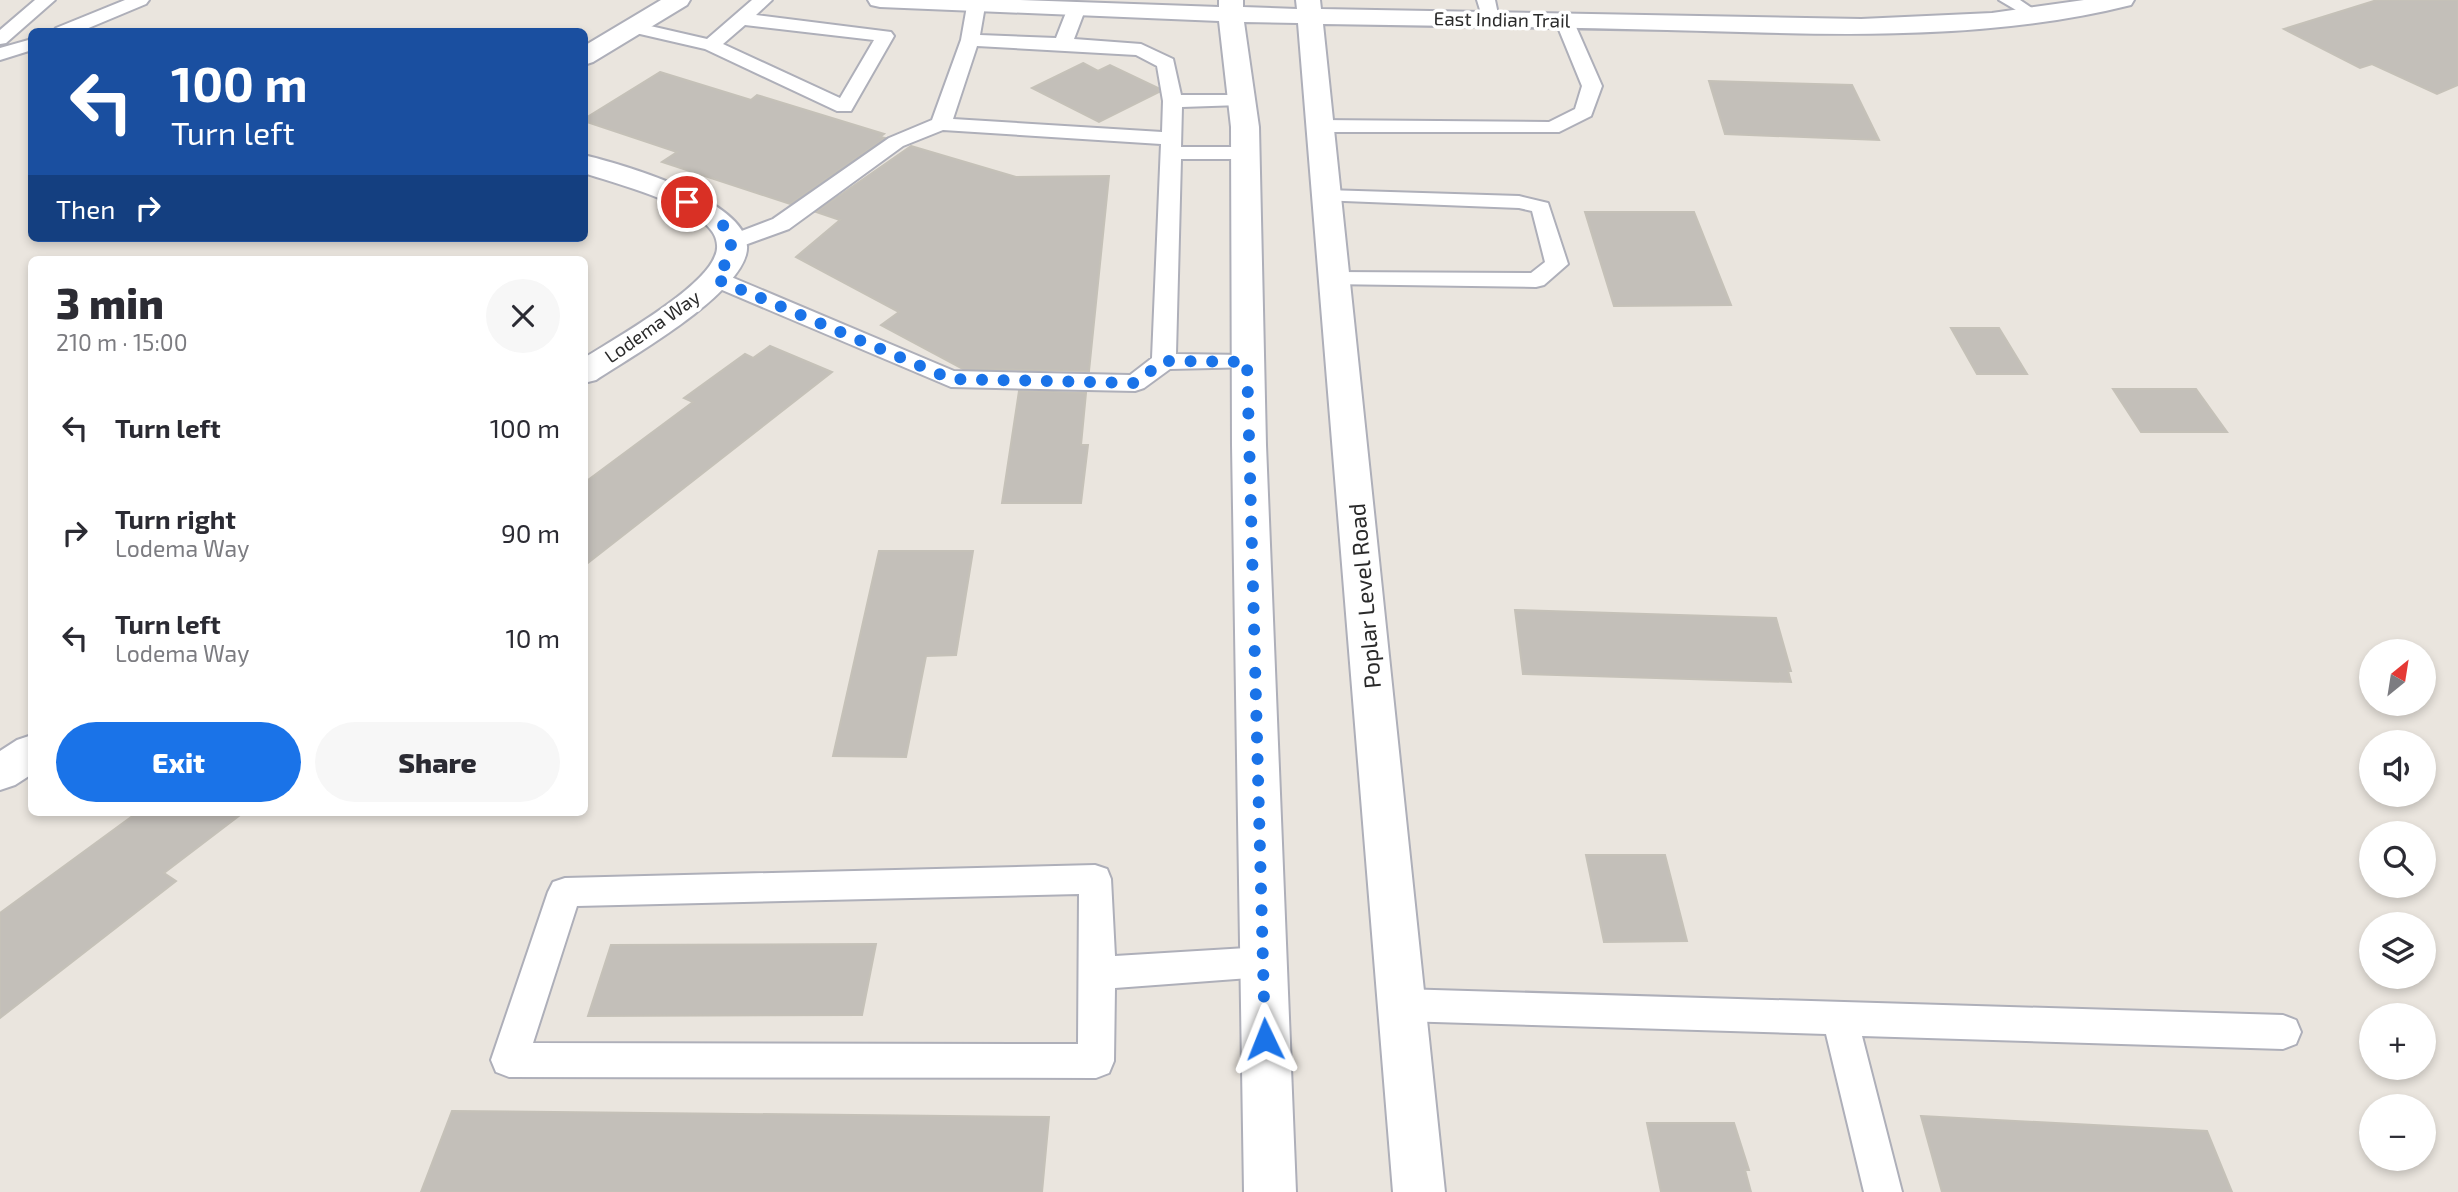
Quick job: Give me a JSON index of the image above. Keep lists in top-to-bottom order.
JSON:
{
  "streets": {
    "main road": ["East Indian Trail", "Lodema Way", "Poplar Level Road"]
  },
  "crossings": [
    ["East Indian Trail", "Poplar Level Road"]
  ],
  "north": "top right",
  "page": {
    "turn": ["100 m", "Turn left"],
    "then": "Then",
    "heading": ["3 min", "210 m · 15:00"],
    "list": [
      {
        "name": "Turn left",
        "value": "100 m"
      },
      {
        "name": "Turn right",
        "note": "Lodema Way",
        "value": "90 m"
      },
      {
        "name": "Turn left",
        "note": "Lodema Way",
        "value": "10 m"
      }
    ],
    "map_buttons": ["+", "−"],
    "buttons": ["Exit", "Share"]
  }
}
